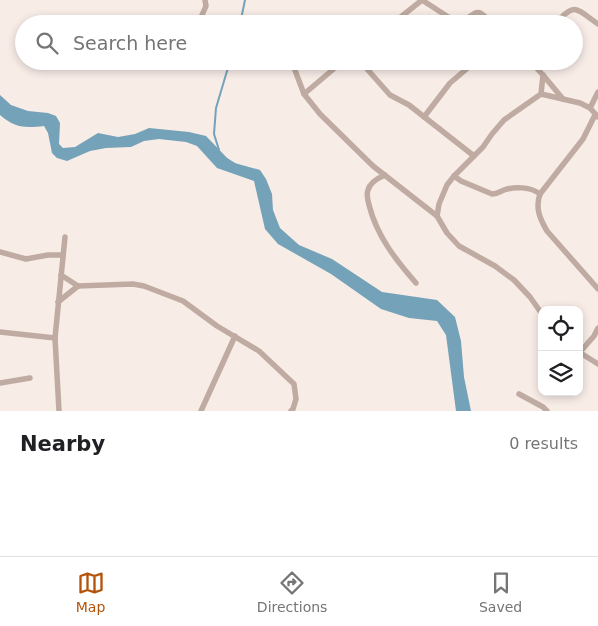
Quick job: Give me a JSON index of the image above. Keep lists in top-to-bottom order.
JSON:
{
  "page": {
    "search": "Search here",
    "heading": ["Nearby", "0 results"],
    "nav": ["Map", "Directions", "Saved"]
  }
}
